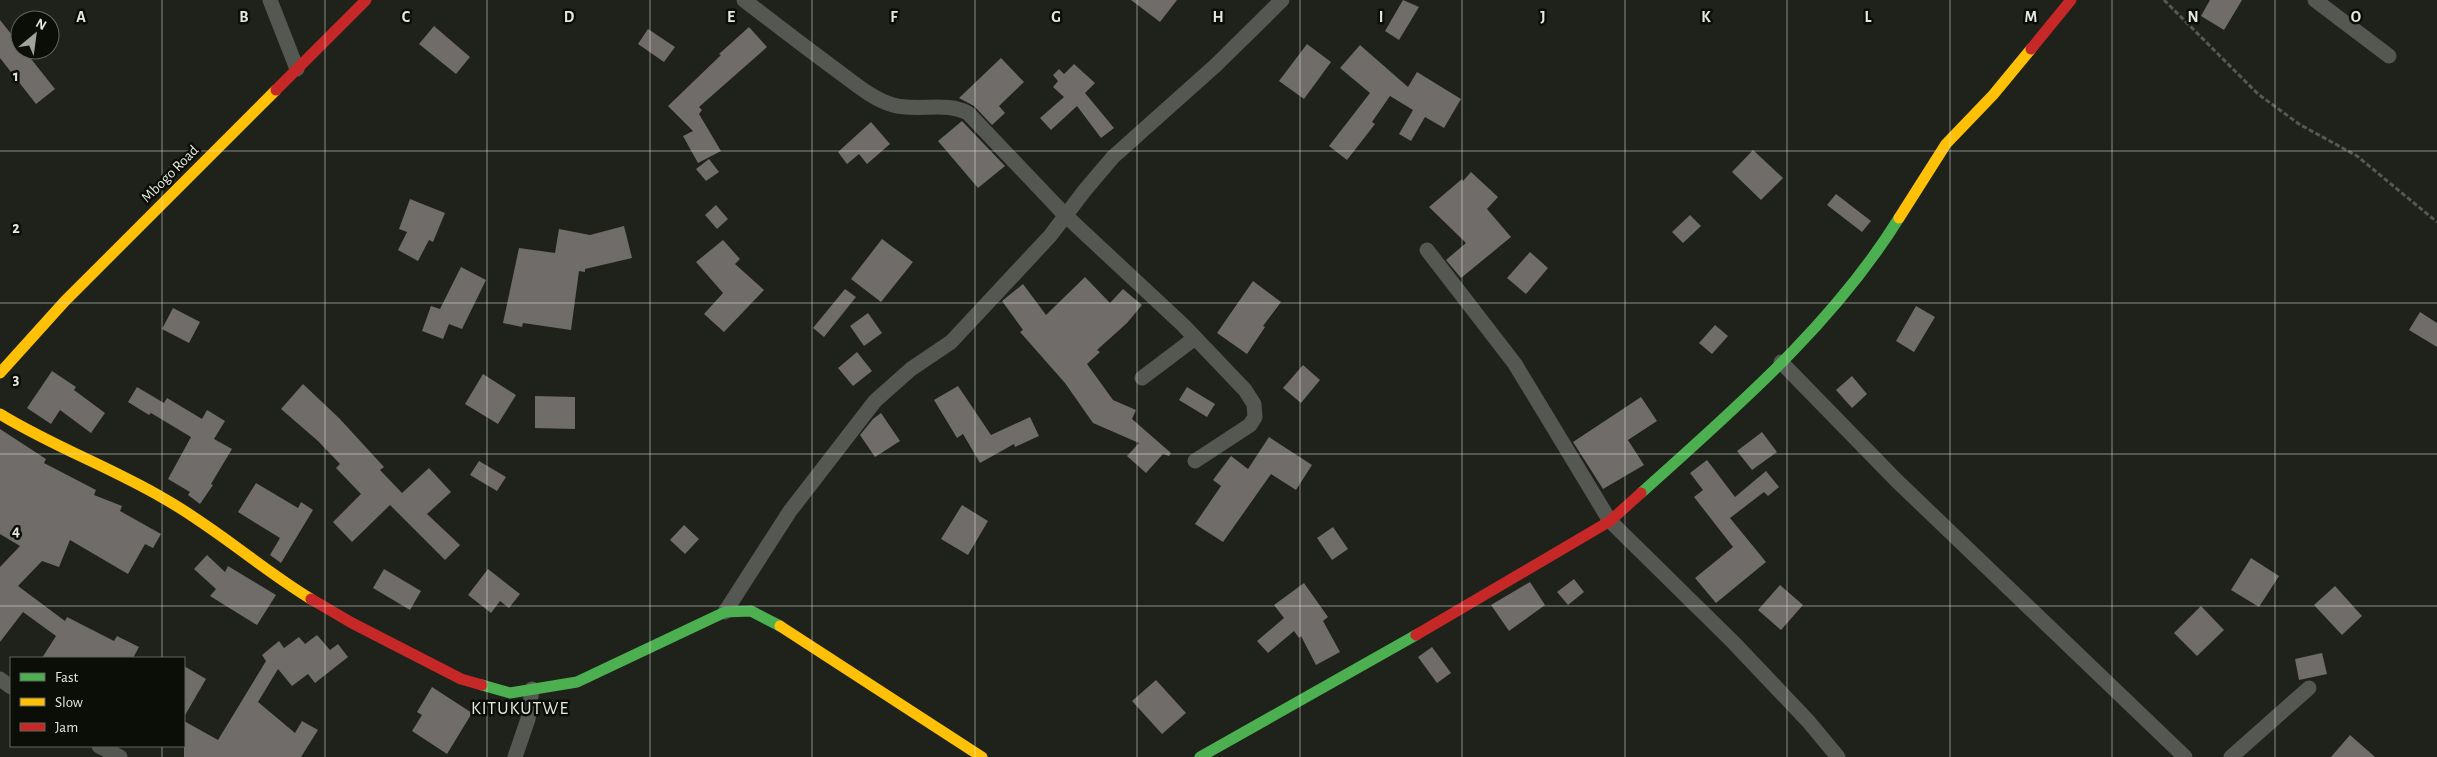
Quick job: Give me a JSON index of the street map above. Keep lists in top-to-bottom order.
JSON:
{
  "streets": {
    "street": ["Mbogo Road"]
  },
  "districts": ["KITUKUTWE"],
  "legend": ["Fast", "Slow", "Jam"],
  "north": "top right",
  "grid": {
    "columns": [
      "A",
      "B",
      "C",
      "D",
      "E",
      "F",
      "G",
      "H",
      "I",
      "J",
      "K",
      "L",
      "M",
      "N",
      "O"
    ],
    "rows": [
      "1",
      "2",
      "3",
      "4"
    ]
  }
}
